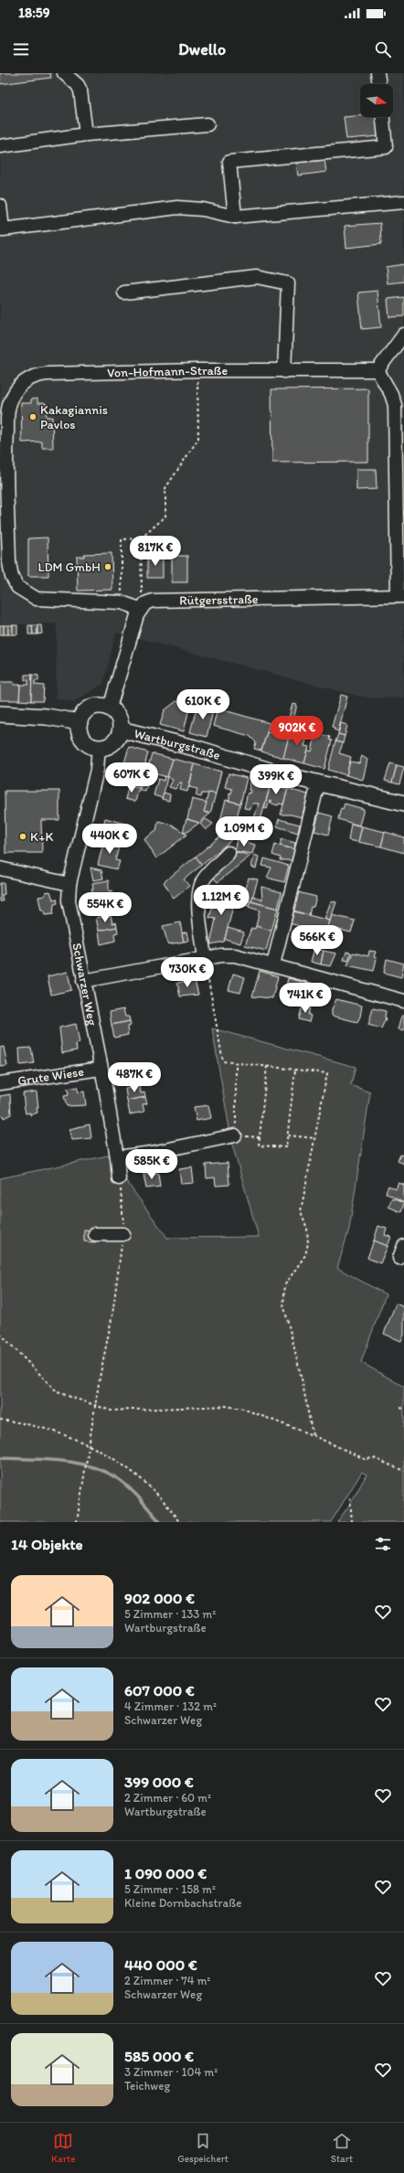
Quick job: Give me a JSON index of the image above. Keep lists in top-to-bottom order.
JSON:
{
  "streets": {
    "main road": ["Wartburgstraße"],
    "street": [
      "Von-Hofmann-Straße",
      "Rütgersstraße",
      "Schwarzer Weg",
      "Grute Wiese"
    ]
  },
  "crossings": [
    ["Von-Hofmann-Straße", "Rütgersstraße"],
    ["Wartburgstraße", "Schwarzer Weg"],
    ["Schwarzer Weg", "Grute Wiese"]
  ],
  "places": ["Kakagiannis Pavlos", "LDM GmbH", "K+K"],
  "north": "right",
  "page": {
    "status": "18:59",
    "header": "Dwello",
    "price": [
      "817K €",
      "610K €",
      "902K €",
      "607K €",
      "399K €",
      "1.09M €",
      "440K €",
      "1.12M €",
      "554K €",
      "566K €",
      "730K €",
      "741K €",
      "487K €",
      "585K €"
    ],
    "heading": "14 Objekte",
    "list": [
      {
        "name": "902 000 €",
        "note": "5 Zimmer · 133 m² · Wartburgstraße"
      },
      {
        "name": "607 000 €",
        "note": "4 Zimmer · 132 m² · Schwarzer Weg"
      },
      {
        "name": "399 000 €",
        "note": "2 Zimmer · 60 m² · Wartburgstraße"
      },
      {
        "name": "1 090 000 €",
        "note": "5 Zimmer · 158 m² · Kleine Dornbachstraße"
      },
      {
        "name": "440 000 €",
        "note": "2 Zimmer · 74 m² · Schwarzer Weg"
      },
      {
        "name": "585 000 €",
        "note": "3 Zimmer · 104 m² · Teichweg"
      }
    ],
    "tabs": ["Karte", "Gespeichert", "Start"]
  }
}
